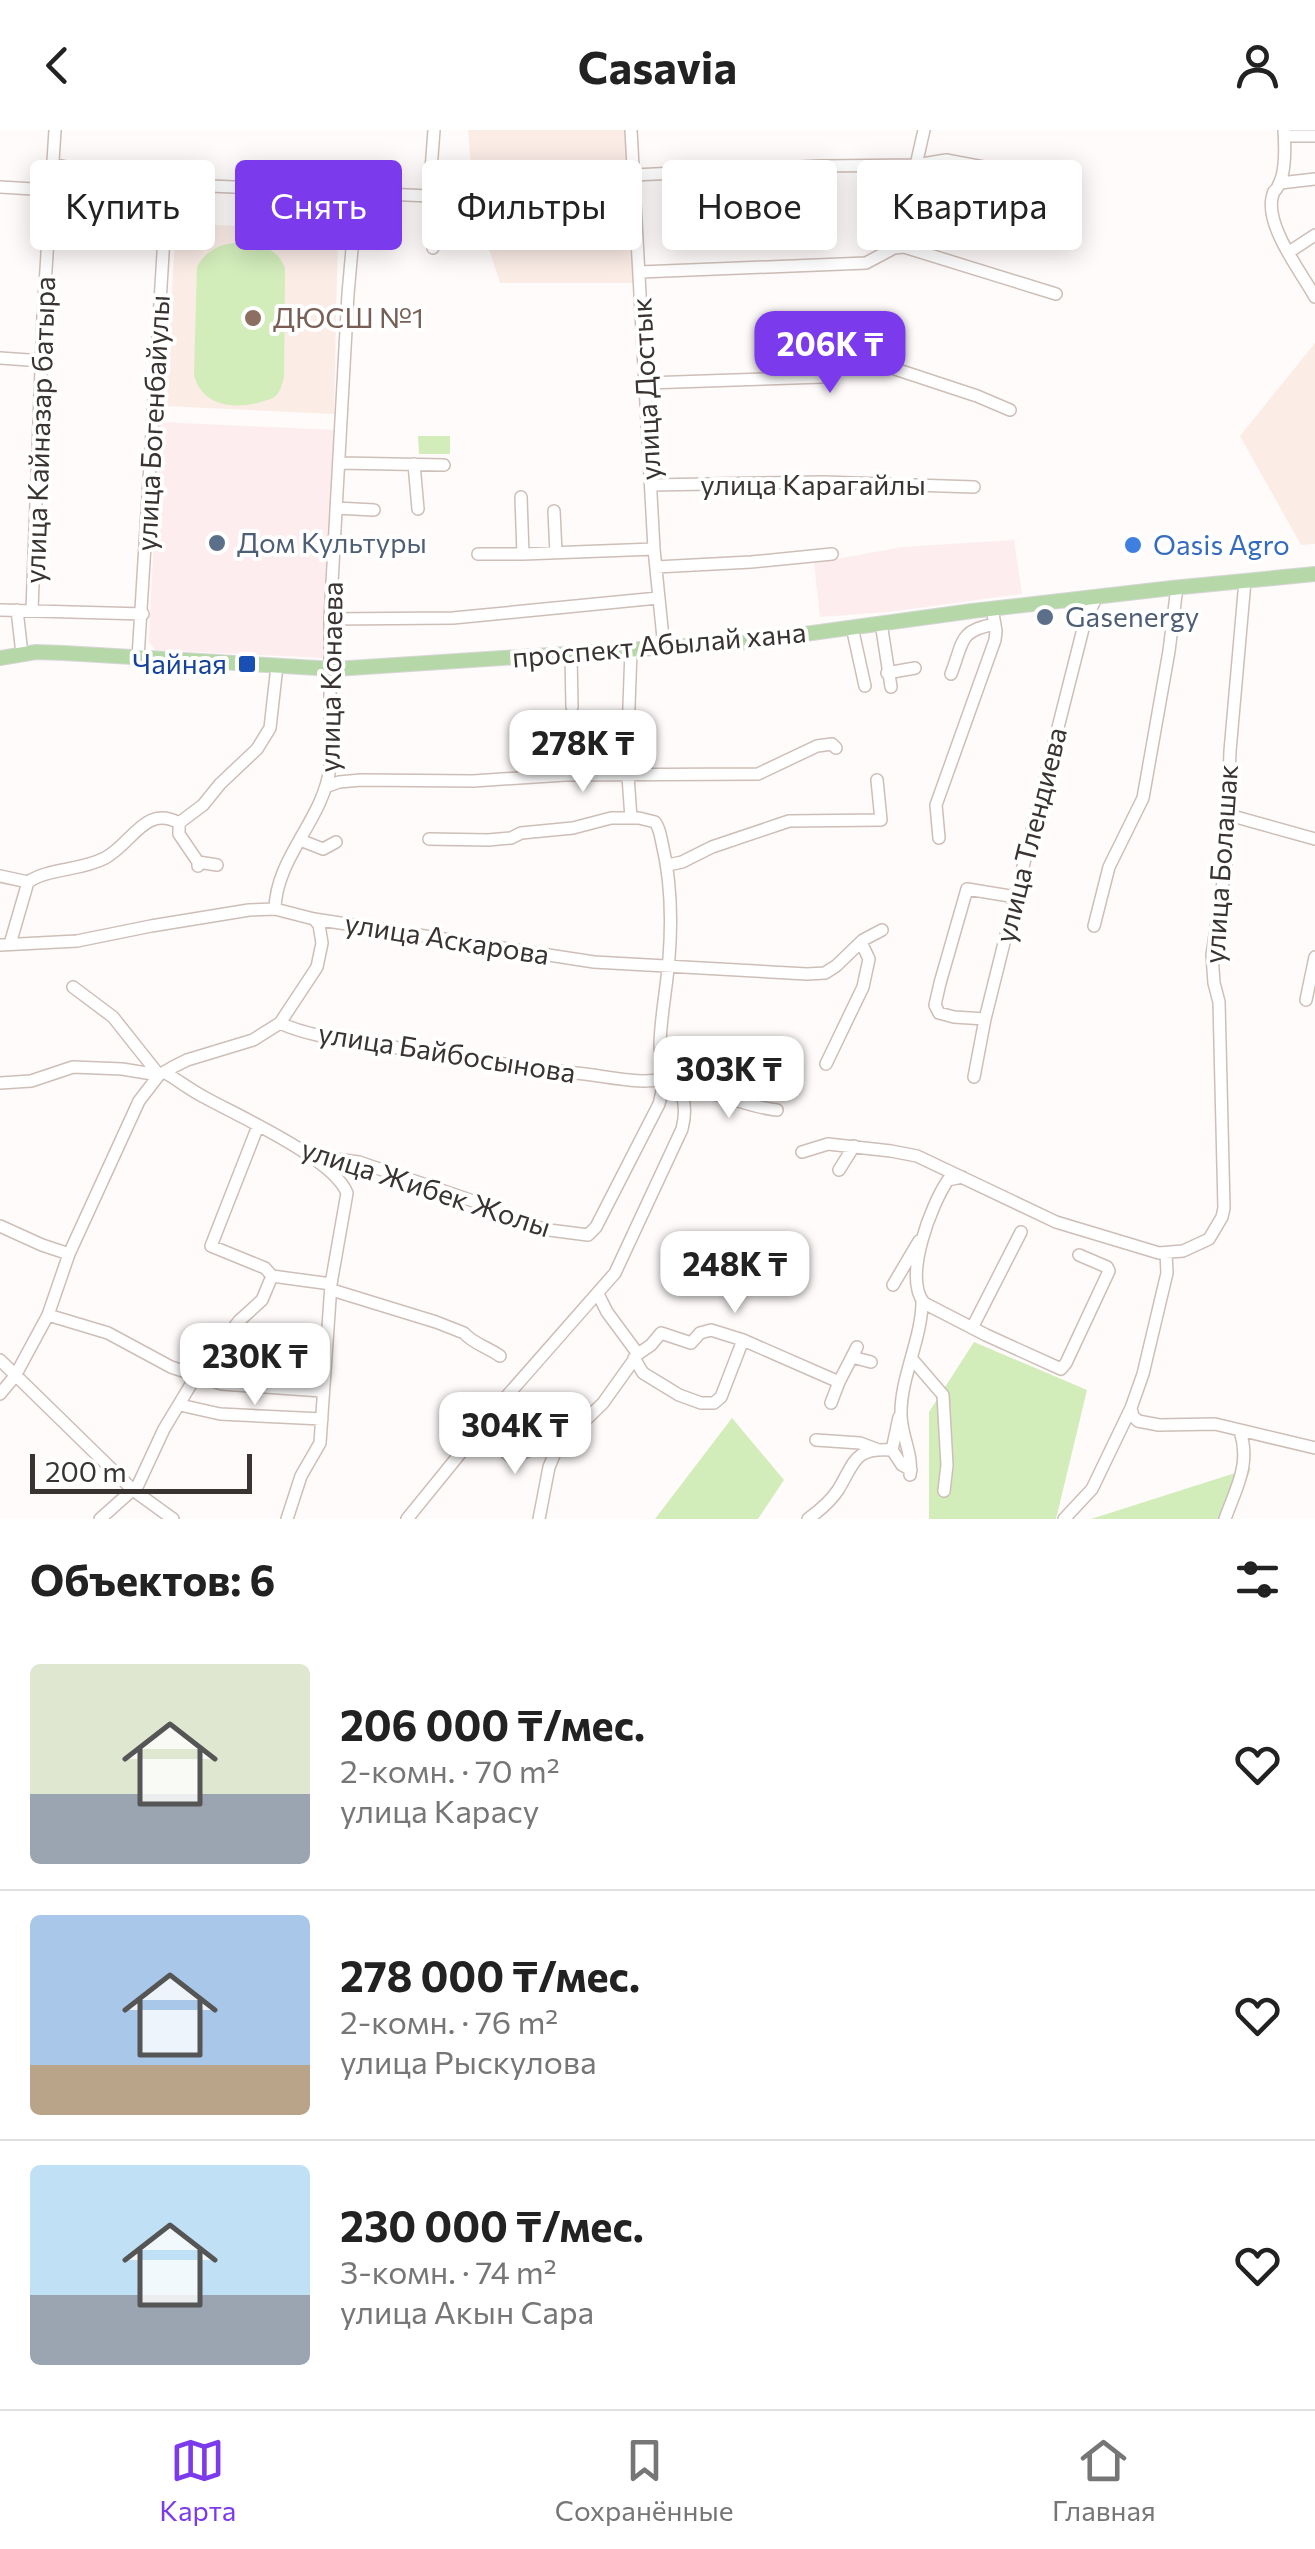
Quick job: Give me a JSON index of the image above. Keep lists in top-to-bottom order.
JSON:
{
  "streets": {
    "main road": ["проспект Абылай хана"],
    "street": [
      "улица Достык",
      "улица Богенбайулы",
      "улица Кайназар батыра",
      "улица Карагайлы",
      "улица Конаева",
      "улица Тлендиева",
      "улица Болашак",
      "улица Аскарова",
      "улица Байбосынова",
      "улица Жибек Жолы"
    ]
  },
  "crossings": [
    ["улица Достык", "улица Карагайлы"],
    ["улица Достык", "проспект Абылай хана"],
    ["улица Богенбайулы", "проспект Абылай хана"],
    ["проспект Абылай хана", "улица Конаева"],
    ["проспект Абылай хана", "улица Тлендиева"],
    ["проспект Абылай хана", "улица Болашак"],
    ["улица Конаева", "улица Аскарова"],
    ["улица Байбосынова", "улица Жибек Жолы"]
  ],
  "places": {
    "other": [
      "ДЮСШ №1",
      "Дом Культуры",
      "Oasis Agro",
      "Gasenergy"
    ],
    "transit": ["Чайная"]
  },
  "scale_bar": "200 m",
  "page": {
    "header": "Casavia",
    "chip": [
      "Купить",
      "Снять",
      "Фильтры",
      "Новое",
      "Квартира"
    ],
    "price": [
      "206K ₸",
      "278K ₸",
      "303K ₸",
      "248K ₸",
      "230K ₸",
      "304K ₸"
    ],
    "scale": "200 m",
    "heading": "Объектов: 6",
    "list": [
      {
        "name": "206 000 ₸/мес.",
        "note": "2-комн. · 70 m² · улица Карасу"
      },
      {
        "name": "278 000 ₸/мес.",
        "note": "2-комн. · 76 m² · улица Рыскулова"
      },
      {
        "name": "230 000 ₸/мес.",
        "note": "3-комн. · 74 m² · улица Акын Сара"
      }
    ],
    "tabs": ["Карта", "Сохранённые", "Главная"]
  }
}
